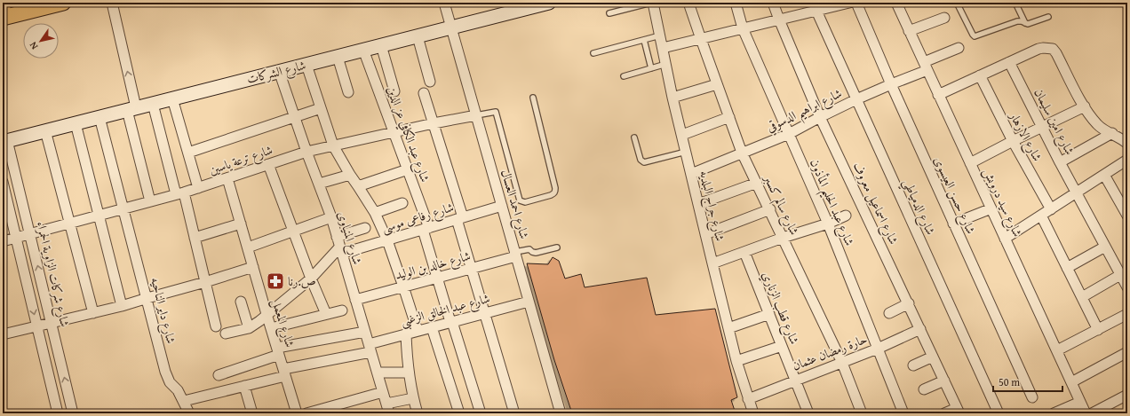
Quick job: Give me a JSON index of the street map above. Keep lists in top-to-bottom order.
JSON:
{
  "streets": {
    "main road": ["شارع الشركات"],
    "street": [
      "شارع ابراهيم الدسوقي",
      "شارع امين سليمان",
      "شارع عبد الكافي عز الدين",
      "شارع الازهار",
      "شارع ترعة ياسين",
      "شارع حسن العيسوى",
      "شارع عبد الحليم المأذون",
      "شارع سيد درويش",
      "شارع اسماعيل معروف",
      "شارع احمد العسال",
      "شارع سالم كسبر",
      "شارع جراج البلديه",
      "شارع الدمياطي",
      "شارع رفاعى موسى",
      "شارع المنياوى",
      "شارع خالد بن الوليد",
      "شارع شركات الزاوية الحمراء",
      "شارع قطب الزناري",
      "شارع عبد الخالق الزغبى",
      "شارع داير الناحيه",
      "شارع المعمل",
      "حارة رمضان عثمان"
    ]
  },
  "crossings": [
    ["شارع الشركات", "شارع عبد الكافي عز الدين"],
    ["شارع الشركات", "شارع احمد العسال"],
    ["شارع الشركات", "شارع المنياوى"],
    ["شارع الشركات", "شارع شركات الزاوية الحمراء"],
    ["شارع الشركات", "شارع داير الناحيه"],
    ["شارع ابراهيم الدسوقي", "شارع حسن العيسوى"],
    ["شارع ابراهيم الدسوقي", "شارع عبد الحليم المأذون"],
    ["شارع ابراهيم الدسوقي", "شارع سيد درويش"],
    ["شارع ابراهيم الدسوقي", "شارع اسماعيل معروف"],
    ["شارع ابراهيم الدسوقي", "شارع سالم كسبر"],
    ["شارع ابراهيم الدسوقي", "شارع جراج البلديه"],
    ["شارع ابراهيم الدسوقي", "شارع الدمياطي"],
    ["شارع عبد الكافي عز الدين", "شارع ترعة ياسين"],
    ["شارع عبد الكافي عز الدين", "شارع رفاعى موسى"],
    ["شارع عبد الكافي عز الدين", "شارع خالد بن الوليد"],
    ["شارع عبد الكافي عز الدين", "شارع عبد الخالق الزغبى"],
    ["شارع ترعة ياسين", "شارع احمد العسال"],
    ["شارع ترعة ياسين", "شارع المنياوى"],
    ["شارع ترعة ياسين", "شارع شركات الزاوية الحمراء"],
    ["شارع ترعة ياسين", "شارع داير الناحيه"],
    ["شارع ترعة ياسين", "شارع المعمل"],
    ["شارع عبد الحليم المأذون", "حارة رمضان عثمان"],
    ["شارع اسماعيل معروف", "حارة رمضان عثمان"],
    ["شارع احمد العسال", "شارع رفاعى موسى"],
    ["شارع احمد العسال", "شارع خالد بن الوليد"],
    ["شارع احمد العسال", "شارع عبد الخالق الزغبى"],
    ["شارع سالم كسبر", "حارة رمضان عثمان"],
    ["شارع جراج البلديه", "حارة رمضان عثمان"],
    ["شارع رفاعى موسى", "شارع المنياوى"],
    ["شارع المنياوى", "شارع خالد بن الوليد"],
    ["شارع المنياوى", "شارع عبد الخالق الزغبى"],
    ["شارع قطب الزناري", "حارة رمضان عثمان"],
    ["شارع عبد الخالق الزغبى", "شارع داير الناحيه"],
    ["شارع عبد الخالق الزغبى", "شارع المعمل"]
  ],
  "places": {
    "pharmacy": ["ص.رنا"]
  },
  "scale_bar": "50 m",
  "north": "bottom left"
}
